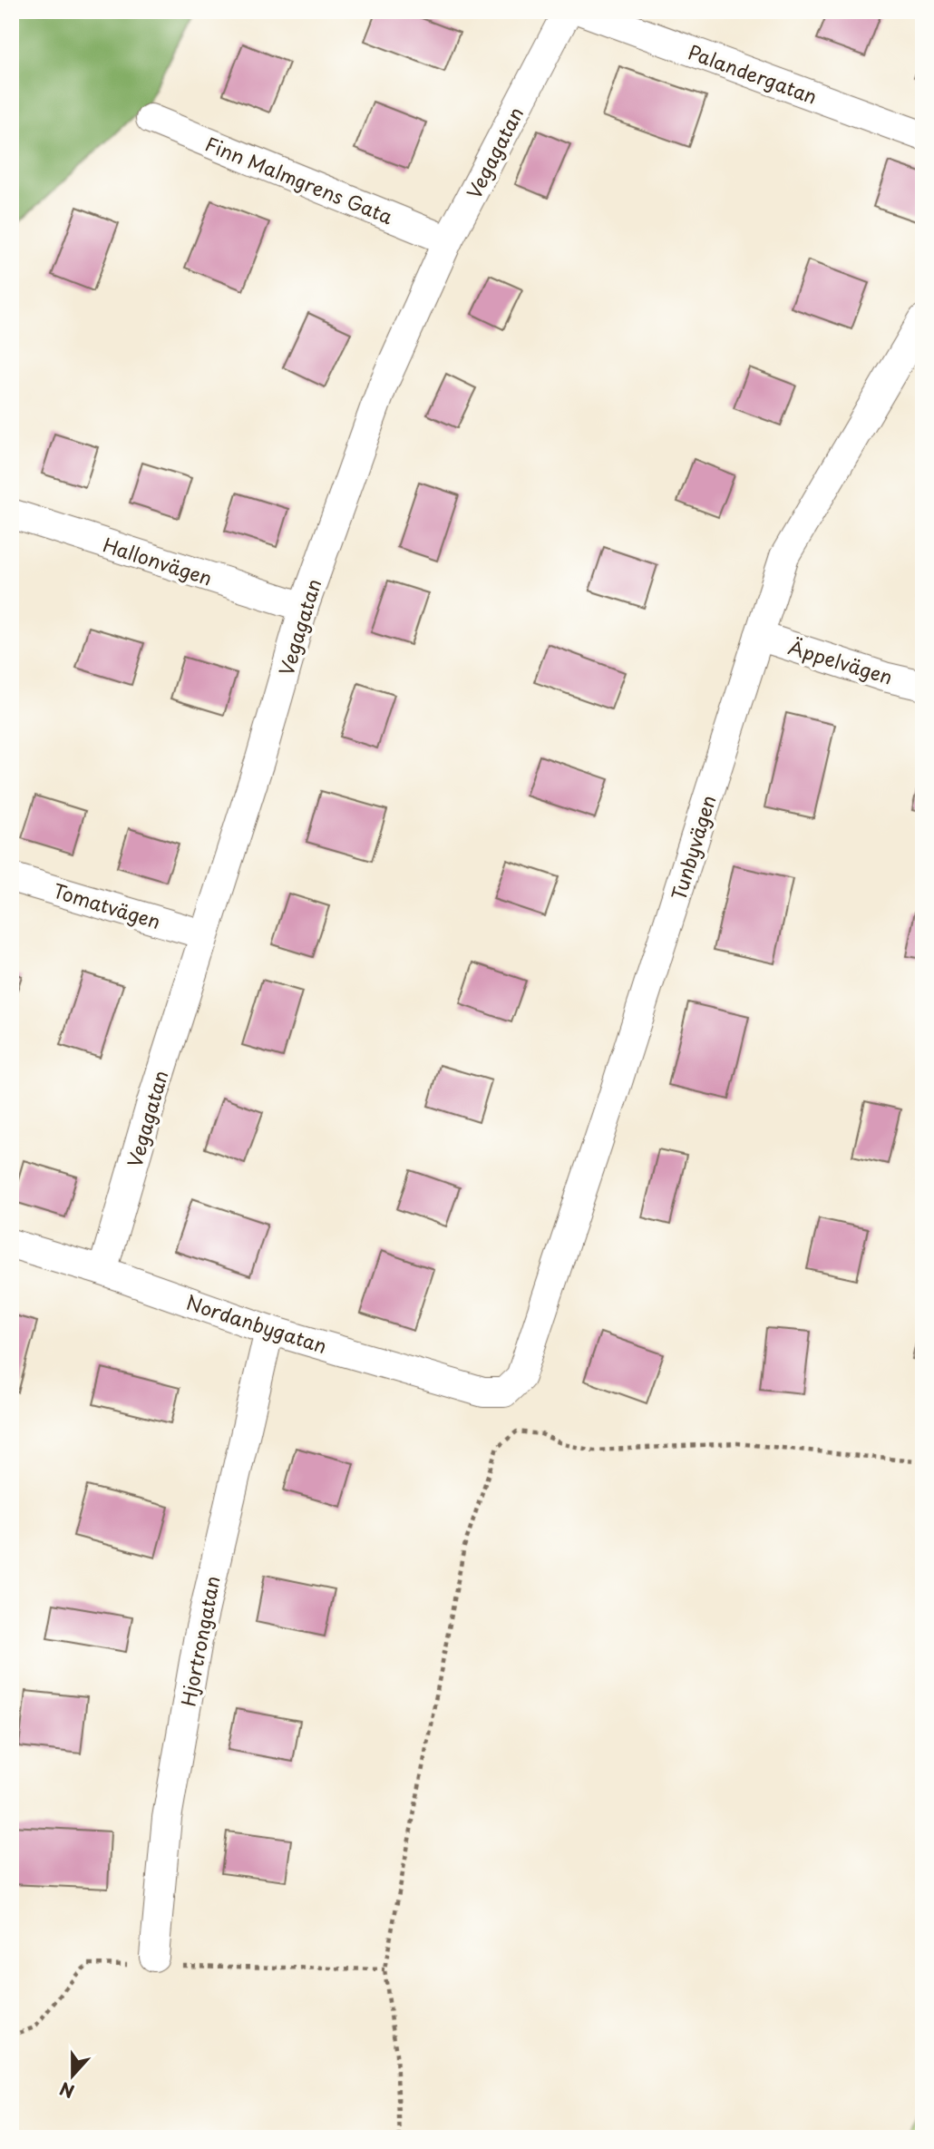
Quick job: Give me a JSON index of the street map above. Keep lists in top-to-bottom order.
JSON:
{
  "streets": {
    "street": [
      "Palandergatan",
      "Vegagatan",
      "Finn Malmgrens Gata",
      "Hallonvägen",
      "Äppelvägen",
      "Tunbyvägen",
      "Tomatvägen",
      "Nordanbygatan",
      "Hjortrongatan"
    ]
  },
  "crossings": [
    ["Vegagatan", "Finn Malmgrens Gata"],
    ["Vegagatan", "Hallonvägen"],
    ["Vegagatan", "Tomatvägen"],
    ["Vegagatan", "Nordanbygatan"],
    ["Äppelvägen", "Tunbyvägen"],
    ["Tunbyvägen", "Nordanbygatan"],
    ["Nordanbygatan", "Hjortrongatan"]
  ],
  "north": "bottom"
}
